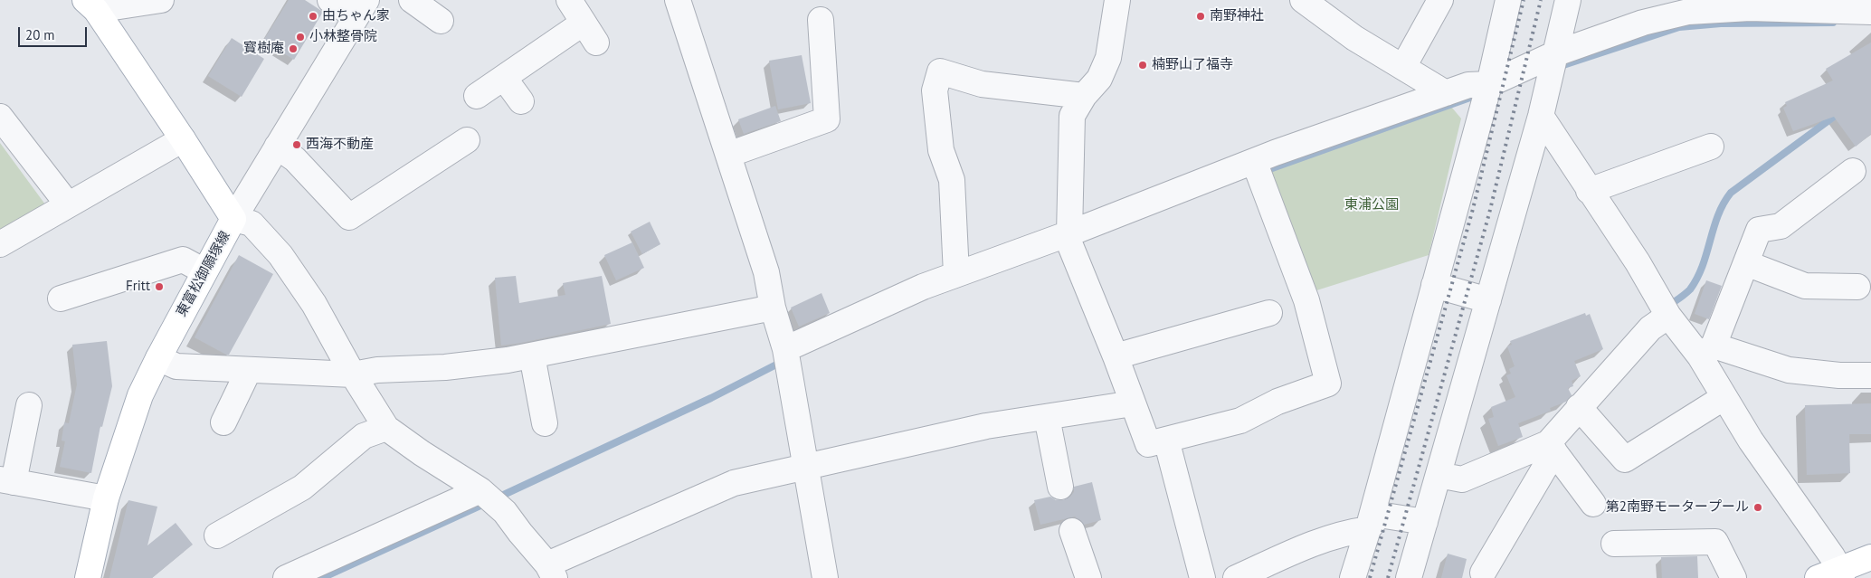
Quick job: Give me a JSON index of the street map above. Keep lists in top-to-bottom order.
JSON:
{
  "streets": {
    "main road": ["東富松御願塚線"]
  },
  "parks": ["東浦公園"],
  "places": [
    "由ちゃん家",
    "南野神社",
    "小林整骨院",
    "寳樹庵",
    "楠野山了福寺",
    "西海不動産",
    "Fritt",
    "第2南野モータープール"
  ],
  "scale_bar": "20 m"
}
